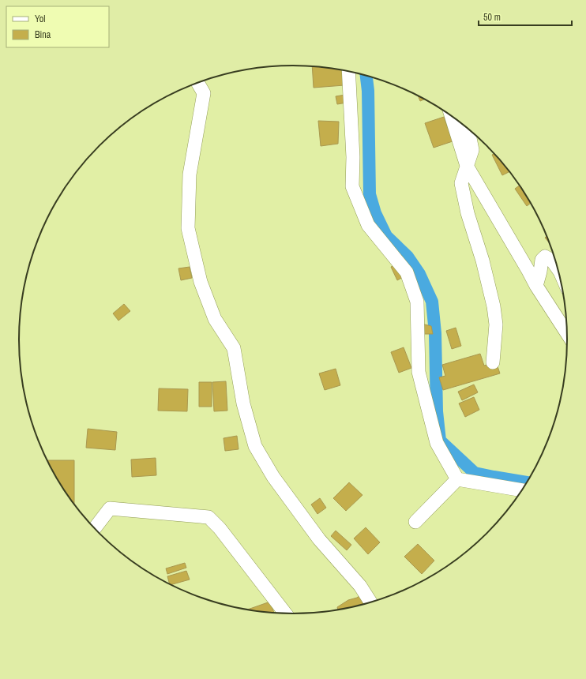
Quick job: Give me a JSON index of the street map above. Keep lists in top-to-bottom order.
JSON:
{
  "legend": ["Yol", "Bina"],
  "scale_bar": "50 m"
}
